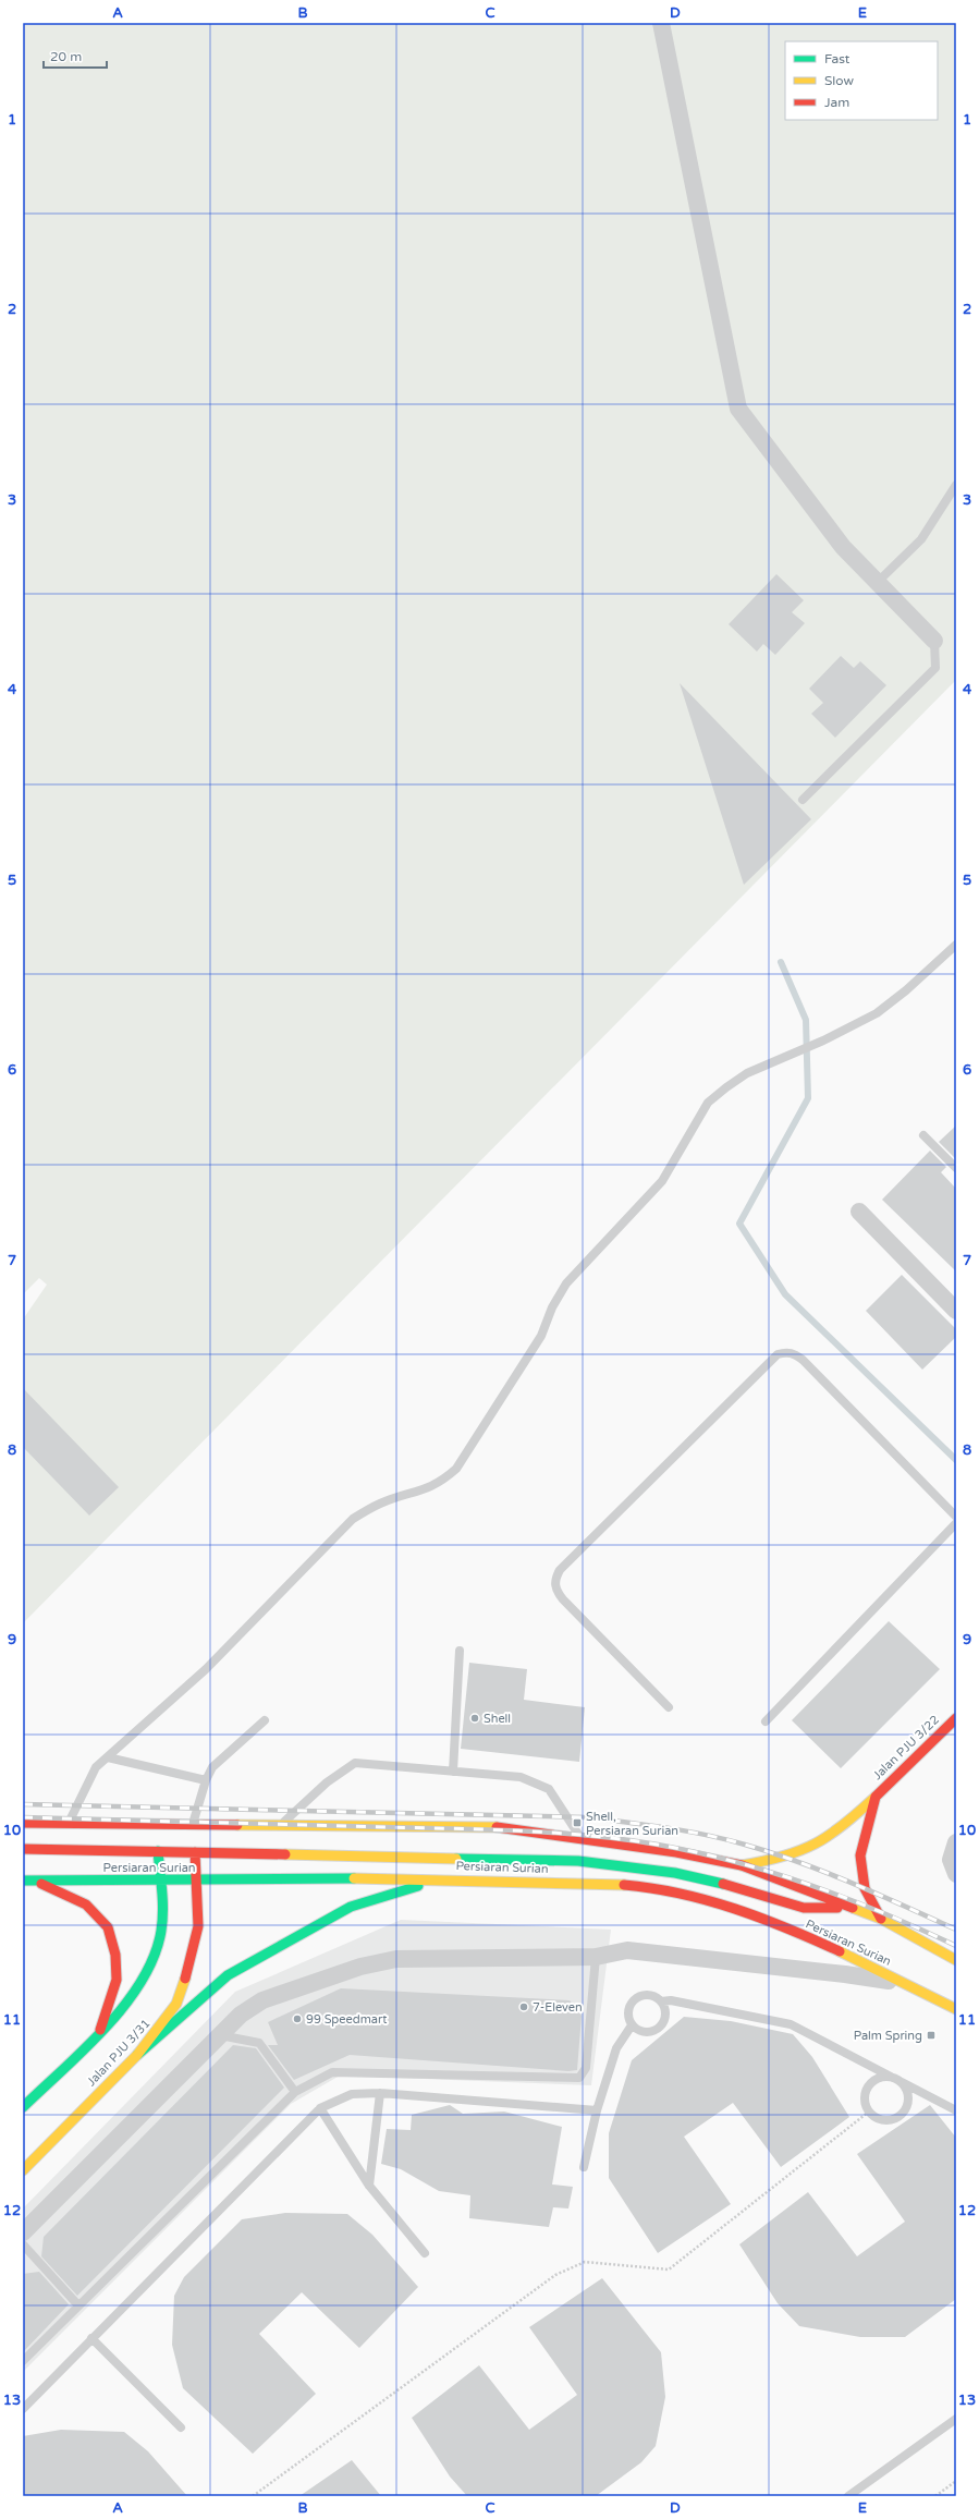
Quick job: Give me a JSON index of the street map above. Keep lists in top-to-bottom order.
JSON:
{
  "streets": {
    "main road": ["Jalan PJU 3/22", "Persiaran Surian", "Jalan PJU 3/31"]
  },
  "crossings": [
    ["Persiaran Surian", "Jalan PJU 3/31"]
  ],
  "places": {
    "other": ["Shell", "7-Eleven", "99 Speedmart"],
    "transit": ["Shell, Persiaran Surian", "Palm Spring"]
  },
  "legend": ["Fast", "Slow", "Jam"],
  "scale_bar": "20 m",
  "grid": {
    "columns": [
      "A",
      "B",
      "C",
      "D",
      "E"
    ],
    "rows": [
      "1",
      "2",
      "3",
      "4",
      "5",
      "6",
      "7",
      "8",
      "9",
      "10",
      "11",
      "12",
      "13"
    ]
  }
}
